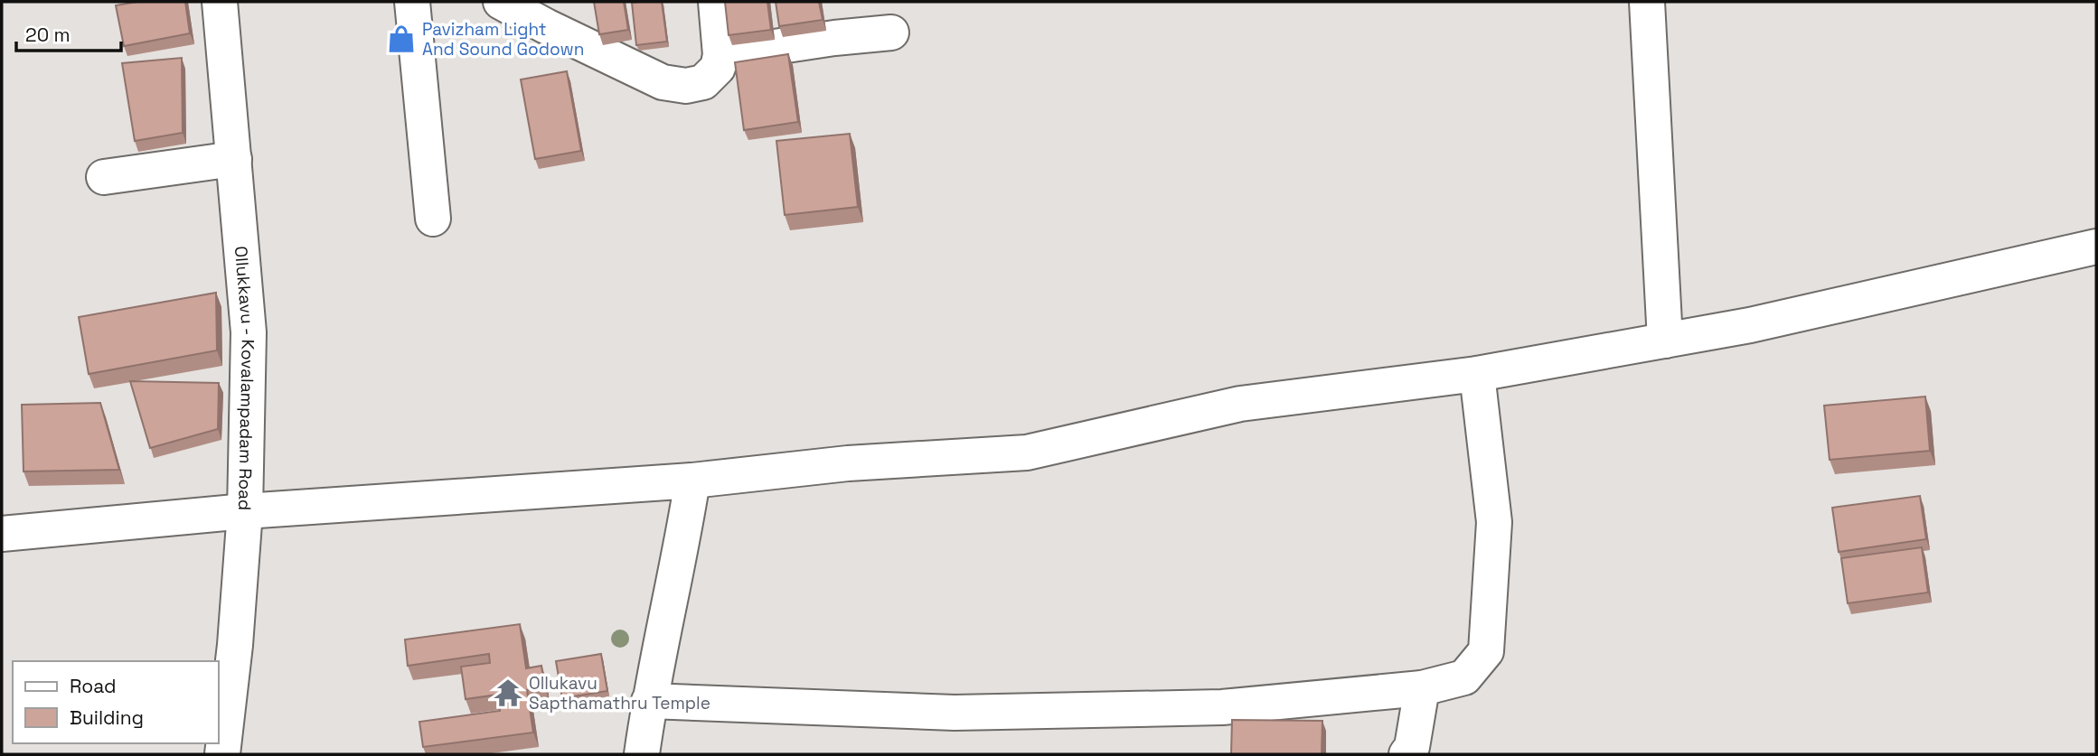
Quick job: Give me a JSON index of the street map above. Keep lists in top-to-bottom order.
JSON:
{
  "streets": {
    "street": ["Ollukkavu - Kovalampadam Road"]
  },
  "places": {
    "shop": ["Pavizham Light And Sound Godown"],
    "temple": ["Ollukavu Sapthamathru Temple"]
  },
  "legend": ["Road", "Building"],
  "scale_bar": "20 m"
}
